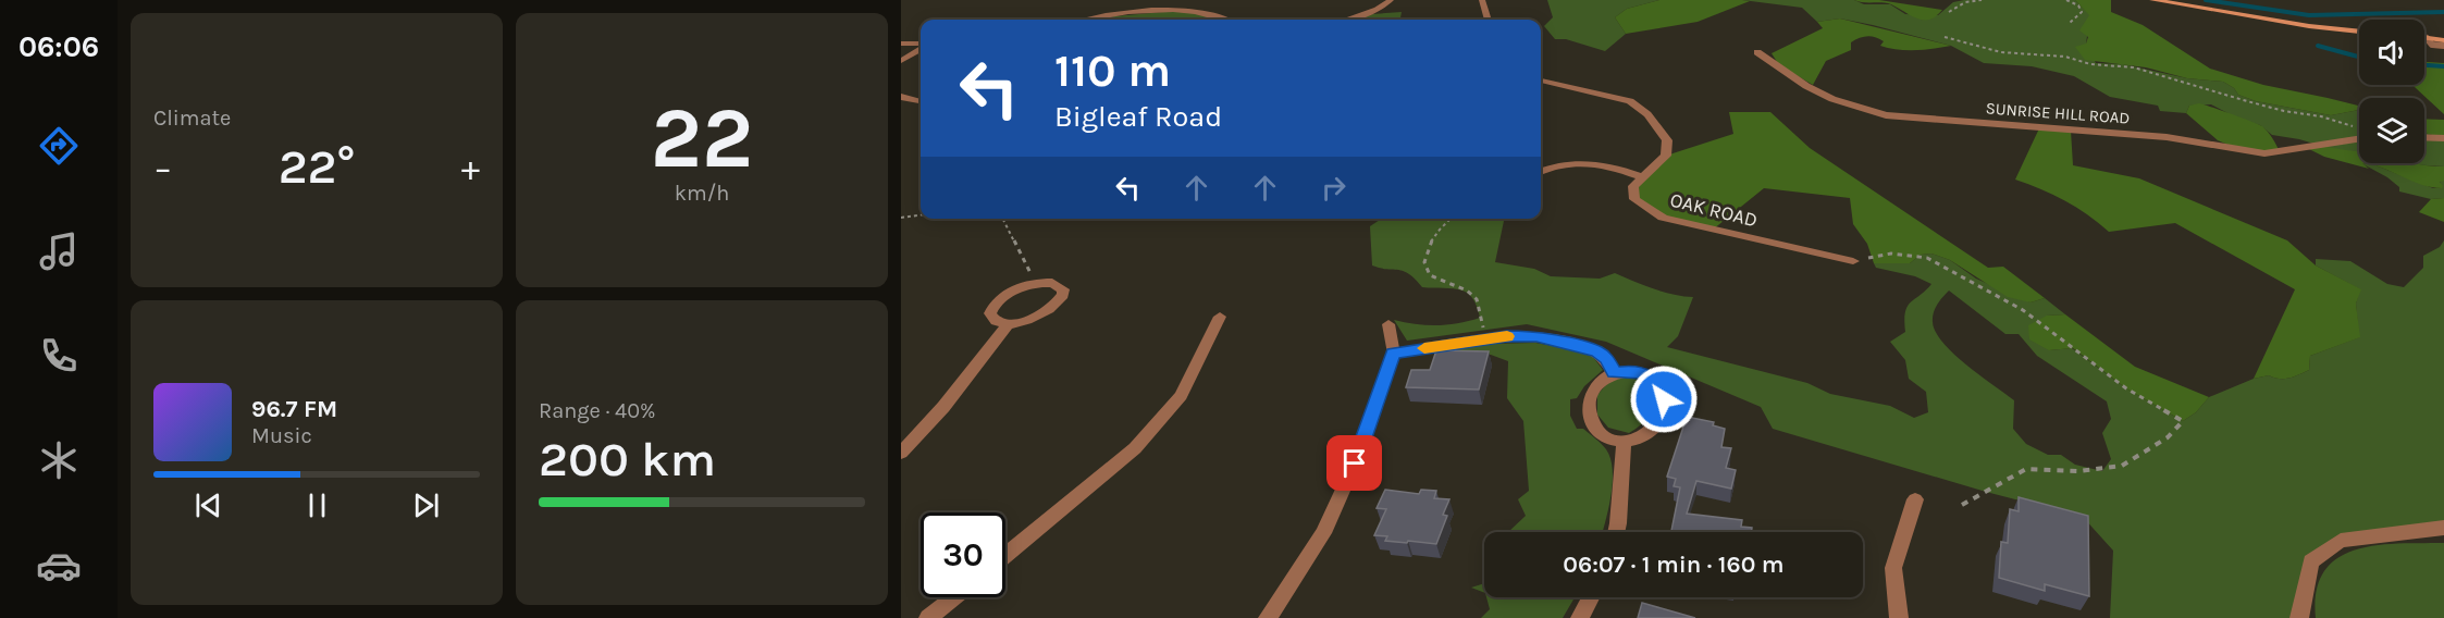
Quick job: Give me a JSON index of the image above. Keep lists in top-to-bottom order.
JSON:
{
  "streets": {
    "street": ["SUNRISE HILL ROAD", "OAK ROAD"]
  },
  "page": {
    "tabs": "06:06",
    "tile": [
      "Climate",
      ["22", "km/h"],
      ["Range · 40%", "200 km"]
    ],
    "turn": ["110 m", "Bigleaf Road"],
    "heat": ["−", "22°", "+"],
    "song": ["96.7 FM", "Music"],
    "limit": "30",
    "trip": "06:07 · 1 min · 160 m"
  }
}
